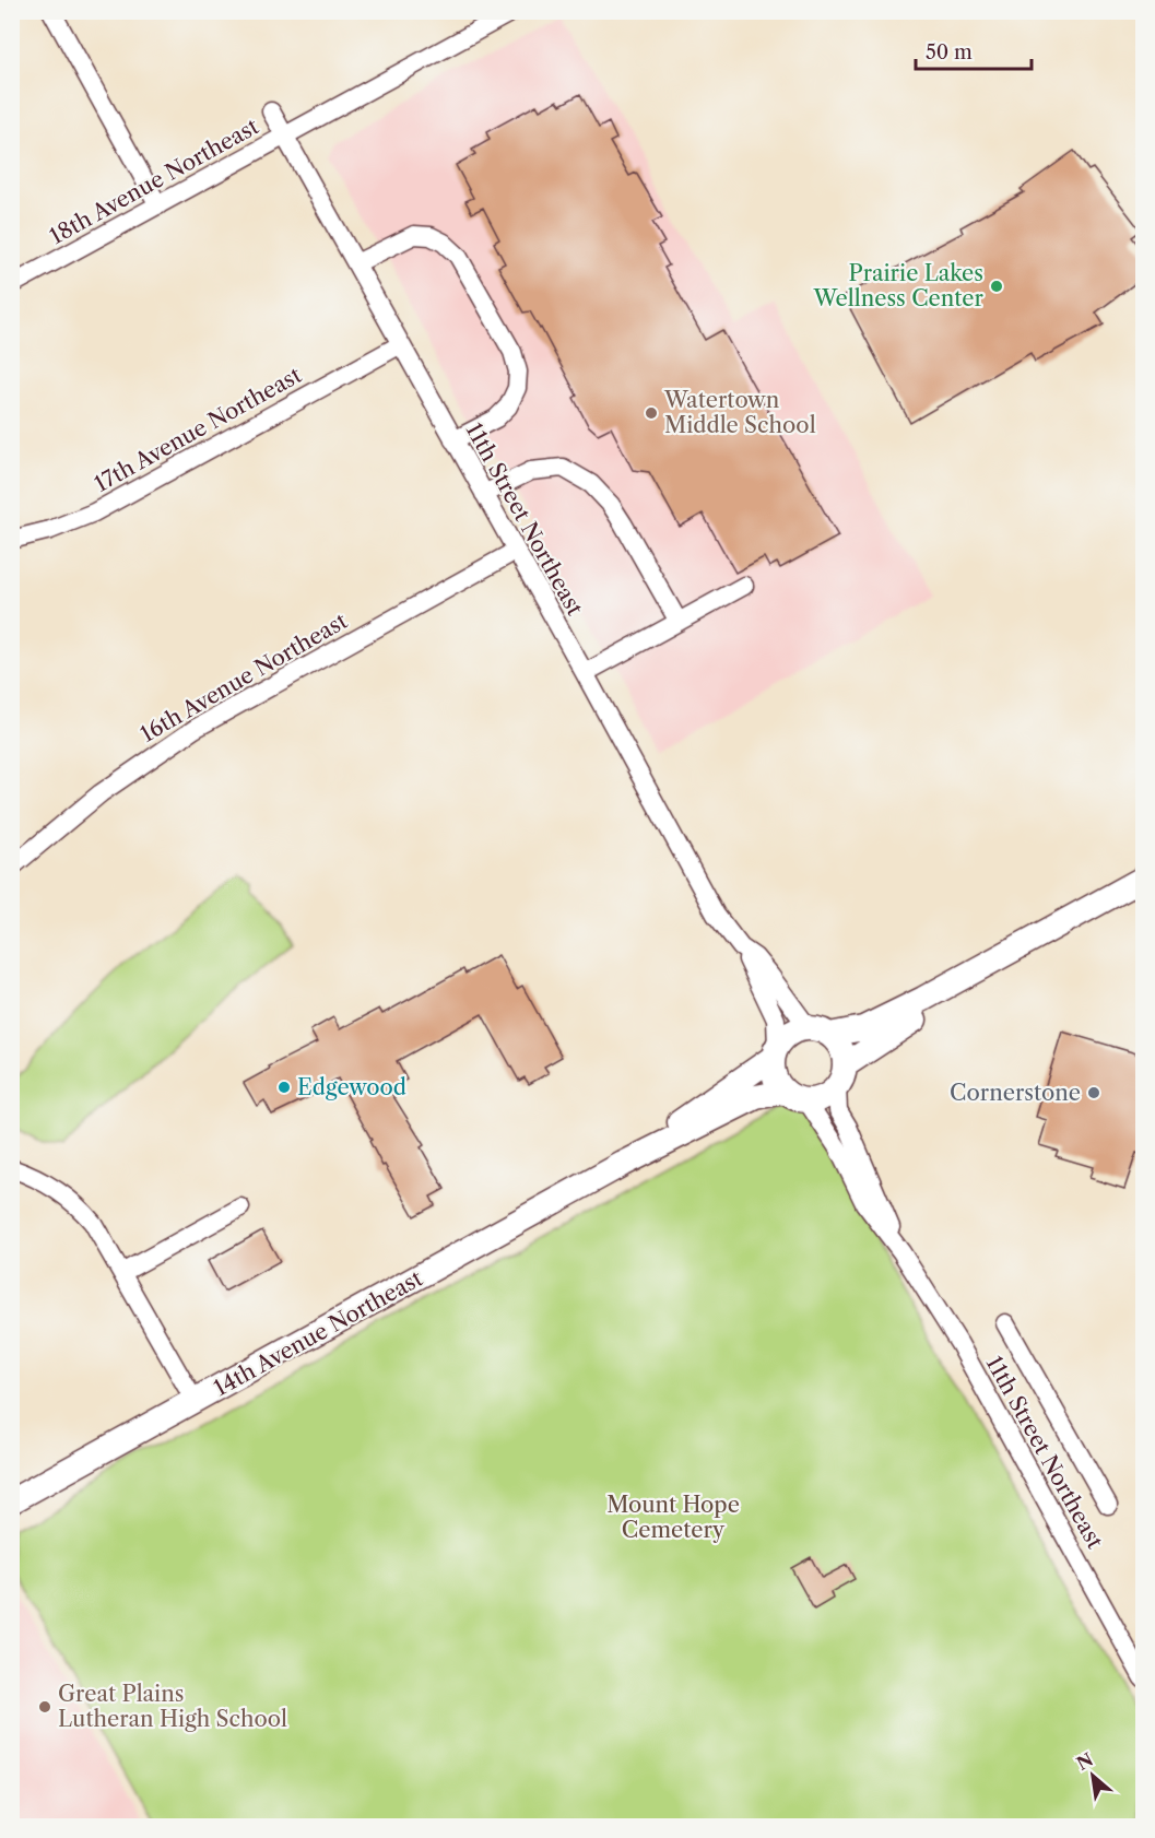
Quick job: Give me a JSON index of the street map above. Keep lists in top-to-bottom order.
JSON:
{
  "streets": {
    "main road": ["14th Avenue Northeast"],
    "street": [
      "18th Avenue Northeast",
      "17th Avenue Northeast",
      "11th Street Northeast",
      "16th Avenue Northeast"
    ]
  },
  "crossings": [
    ["18th Avenue Northeast", "11th Street Northeast"],
    ["17th Avenue Northeast", "11th Street Northeast"],
    ["11th Street Northeast", "16th Avenue Northeast"],
    ["11th Street Northeast", "14th Avenue Northeast"]
  ],
  "parks": ["Mount Hope Cemetery"],
  "places": [
    "Prairie Lakes Wellness Center",
    "Watertown Middle School",
    "Edgewood",
    "Cornerstone",
    "Great Plains Lutheran High School"
  ],
  "scale_bar": "50 m",
  "north": "top left"
}
